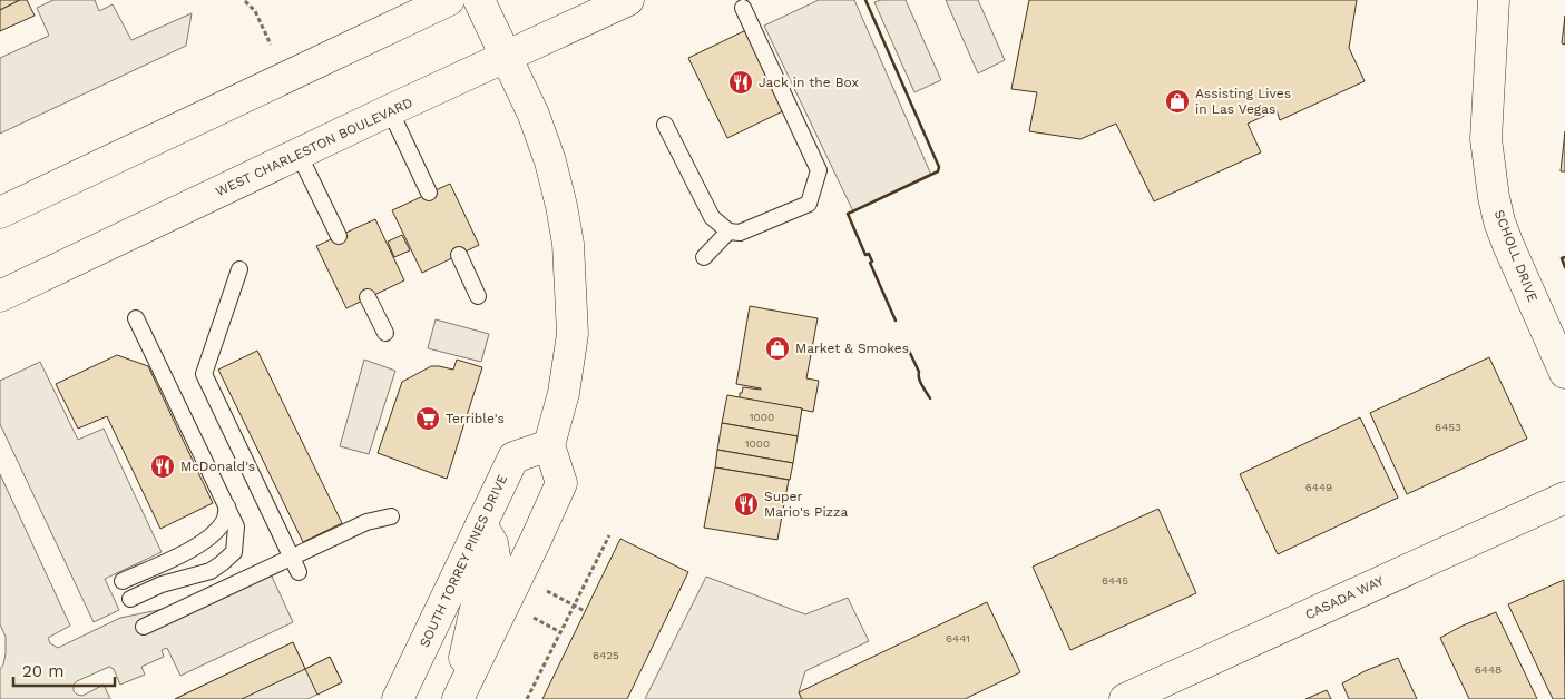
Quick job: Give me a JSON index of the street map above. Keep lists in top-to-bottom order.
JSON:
{
  "streets": {
    "main road": [
      "WEST CHARLESTON BOULEVARD",
      "SCHOLL DRIVE",
      "SOUTH TORREY PINES DRIVE",
      "CASADA WAY"
    ]
  },
  "places": {
    "restaurant": ["Jack in the Box", "McDonald's", "Super Mario's Pizza"],
    "shop": ["Assisting Lives in Las Vegas", "Market & Smokes"],
    "supermarket": ["Terrible's"]
  },
  "house_numbers": [
    "1000",
    "6453",
    "1000",
    "6449",
    "6445",
    "6441",
    "6425",
    "6448"
  ],
  "scale_bar": "20 m"
}
